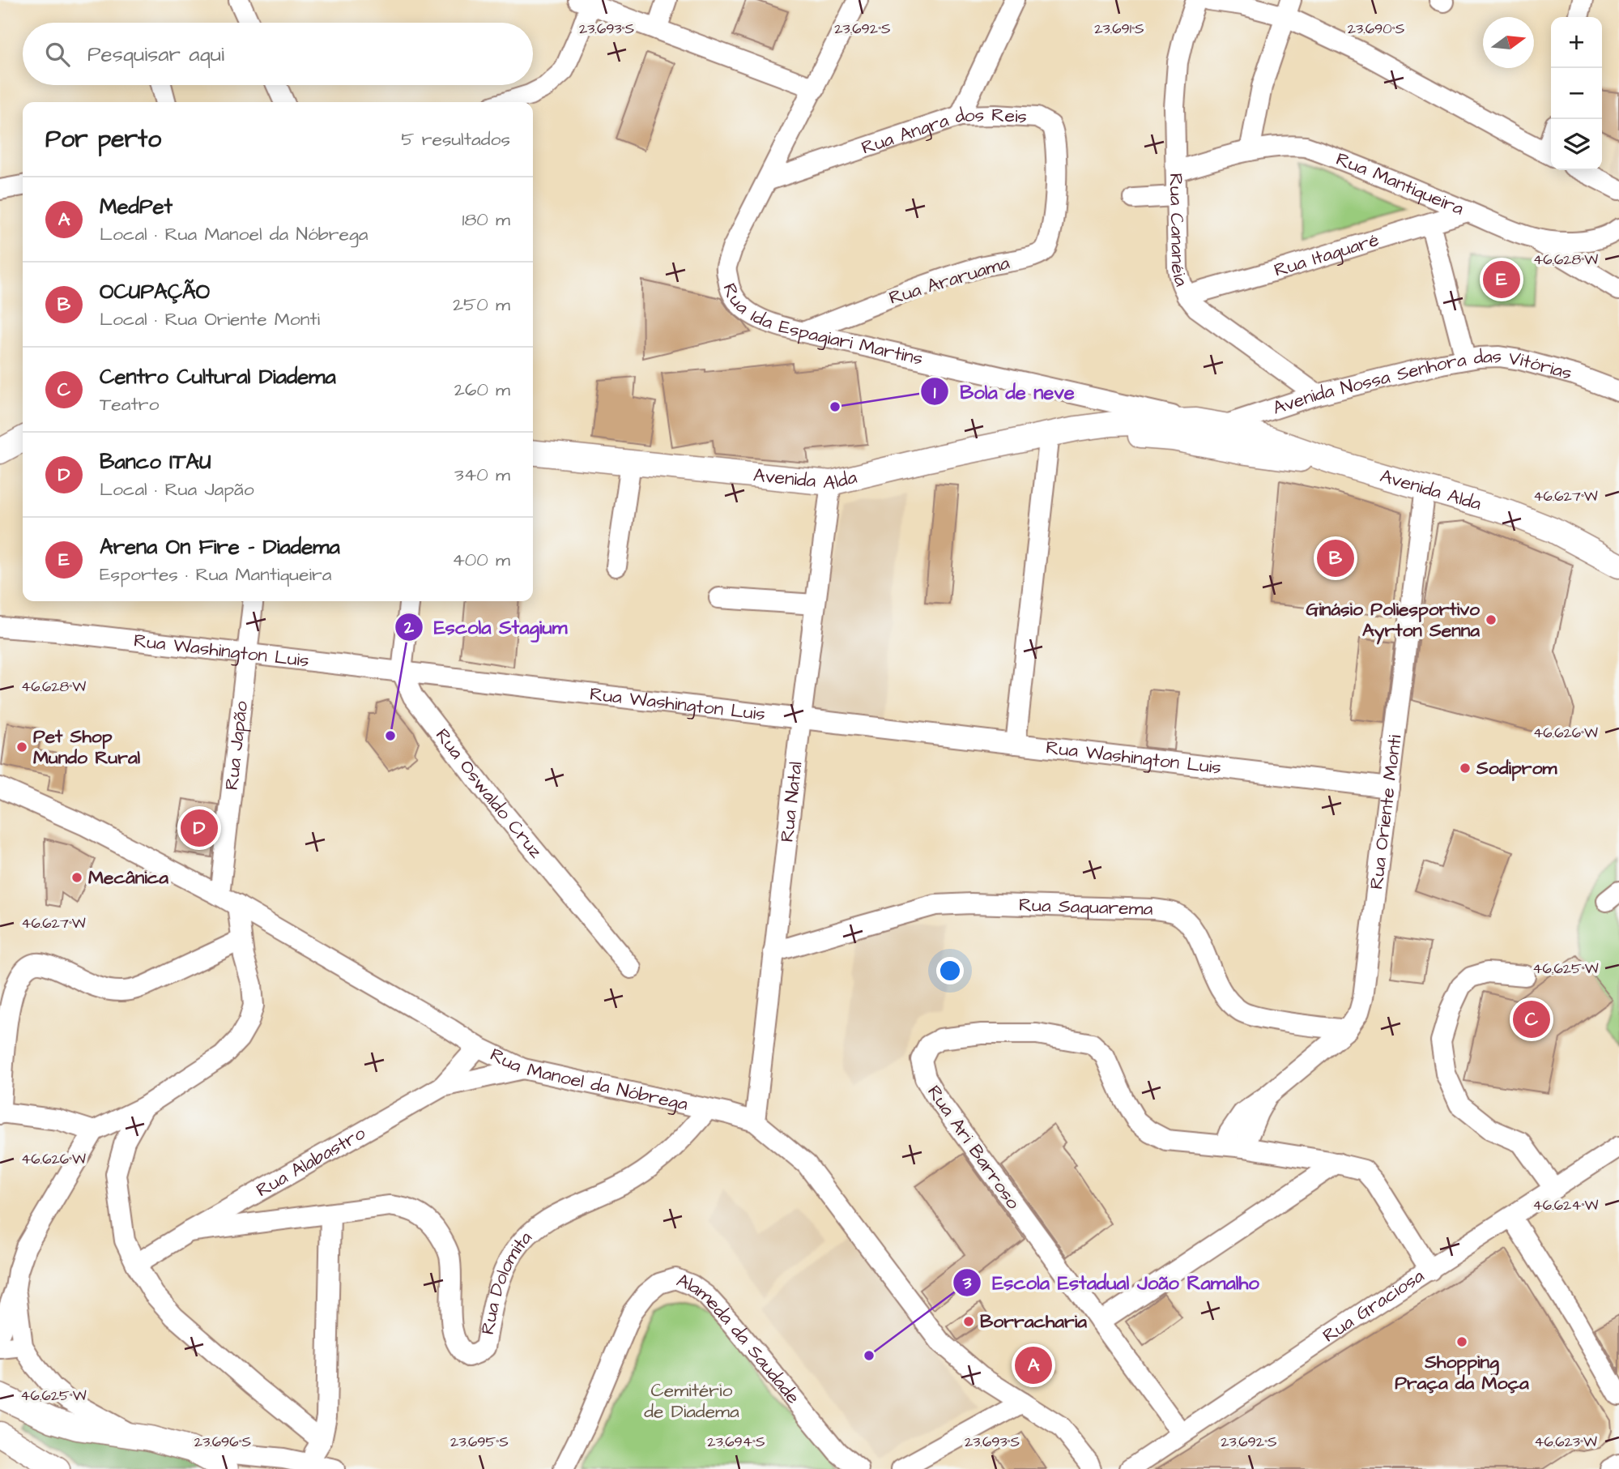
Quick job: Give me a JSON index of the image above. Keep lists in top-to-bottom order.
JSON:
{
  "streets": {
    "main road": ["Avenida Alda"],
    "street": [
      "Rua Angra dos Reis",
      "Rua Mantiqueira",
      "Rua Cananéia",
      "Rua Itaguaré",
      "Rua Araruama",
      "Rua Ida Espagiari Martins",
      "Avenida Nossa Senhora das Vitórias",
      "Rua Washington Luis",
      "Rua Japão",
      "Rua Oswaldo Cruz",
      "Rua Natal",
      "Rua Oriente Monti",
      "Rua Saquarema",
      "Rua Manoel da Nóbrega",
      "Rua Ari Barroso",
      "Rua Alabastro",
      "Rua Dolomita",
      "Rua Graciosa",
      "Alameda da Saudade"
    ]
  },
  "crossings": [
    ["Rua Angra dos Reis", "Rua Araruama"],
    ["Rua Angra dos Reis", "Rua Ida Espagiari Martins"],
    ["Rua Mantiqueira", "Rua Cananéia"],
    ["Rua Mantiqueira", "Rua Itaguaré"],
    ["Rua Cananéia", "Rua Itaguaré"],
    ["Rua Cananéia", "Avenida Nossa Senhora das Vitórias"],
    ["Rua Araruama", "Rua Ida Espagiari Martins"],
    ["Rua Ida Espagiari Martins", "Avenida Alda"],
    ["Avenida Nossa Senhora das Vitórias", "Avenida Alda"],
    ["Avenida Alda", "Rua Natal"],
    ["Avenida Alda", "Rua Oriente Monti"],
    ["Rua Washington Luis", "Rua Japão"],
    ["Rua Washington Luis", "Rua Oswaldo Cruz"],
    ["Rua Washington Luis", "Rua Natal"],
    ["Rua Washington Luis", "Rua Oriente Monti"],
    ["Rua Japão", "Rua Manoel da Nóbrega"],
    ["Rua Natal", "Rua Saquarema"],
    ["Rua Natal", "Rua Manoel da Nóbrega"],
    ["Rua Oriente Monti", "Rua Saquarema"],
    ["Rua Oriente Monti", "Rua Ari Barroso"],
    ["Rua Manoel da Nóbrega", "Rua Alabastro"],
    ["Rua Manoel da Nóbrega", "Rua Dolomita"],
    ["Rua Ari Barroso", "Rua Graciosa"],
    ["Rua Alabastro", "Rua Dolomita"]
  ],
  "parks": ["Cemitério de Diadema"],
  "places": [
    "Bola de neve",
    "Ginásio Poliesportivo Ayrton Senna",
    "Escola Stagium",
    "Pet Shop Mundo Rural",
    "Sodiprom",
    "Mecânica",
    "Borracharia",
    "Shopping Praça da Moça",
    "Escola Estadual João Ramalho"
  ],
  "north": "right",
  "page": {
    "map_buttons": ["+", "−"],
    "search": "Pesquisar aqui",
    "heading": ["Por perto", "5 resultados"],
    "list": [
      {
        "mark": "A",
        "name": "MedPet",
        "note": "Local · Rua Manoel da Nóbrega",
        "value": "180 m"
      },
      {
        "mark": "B",
        "name": "OCUPAÇÃO",
        "note": "Local · Rua Oriente Monti",
        "value": "250 m"
      },
      {
        "mark": "C",
        "name": "Centro Cultural Diadema",
        "note": "Teatro",
        "value": "260 m"
      },
      {
        "mark": "D",
        "name": "Banco ITAU",
        "note": "Local · Rua Japão",
        "value": "340 m"
      },
      {
        "mark": "E",
        "name": "Arena On Fire - Diadema",
        "note": "Esportes · Rua Mantiqueira",
        "value": "400 m"
      }
    ],
    "pins": [
      "E",
      "B",
      "D",
      "C",
      "A"
    ]
  },
  "coordinates": [
    "23.693°S",
    "23.692°S",
    "23.691°S",
    "23.690°S",
    "46.628°W",
    "46.627°W",
    "46.626°W",
    "46.625°W",
    "46.624°W",
    "23.696°S",
    "23.695°S",
    "23.694°S",
    "46.623°W"
  ]
}
